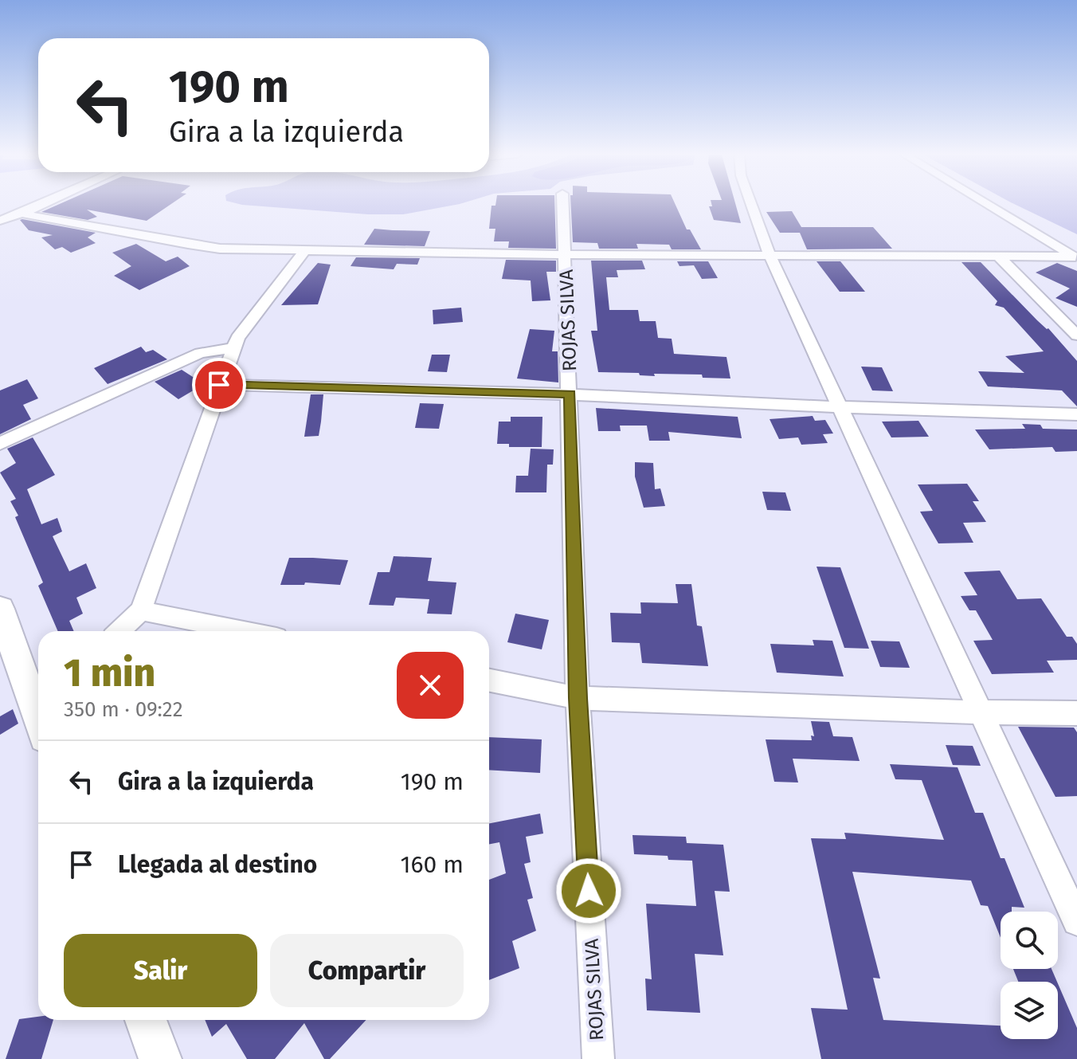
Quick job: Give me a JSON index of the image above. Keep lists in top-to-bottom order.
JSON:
{
  "streets": {
    "street": ["ROJAS SILVA"]
  },
  "page": {
    "turn": ["190 m", "Gira a la izquierda"],
    "heading": ["1 min", "350 m · 09:22"],
    "list": [
      {
        "name": "Gira a la izquierda",
        "value": "190 m"
      },
      {
        "name": "Llegada al destino",
        "value": "160 m"
      }
    ],
    "buttons": ["Salir", "Compartir"]
  }
}
